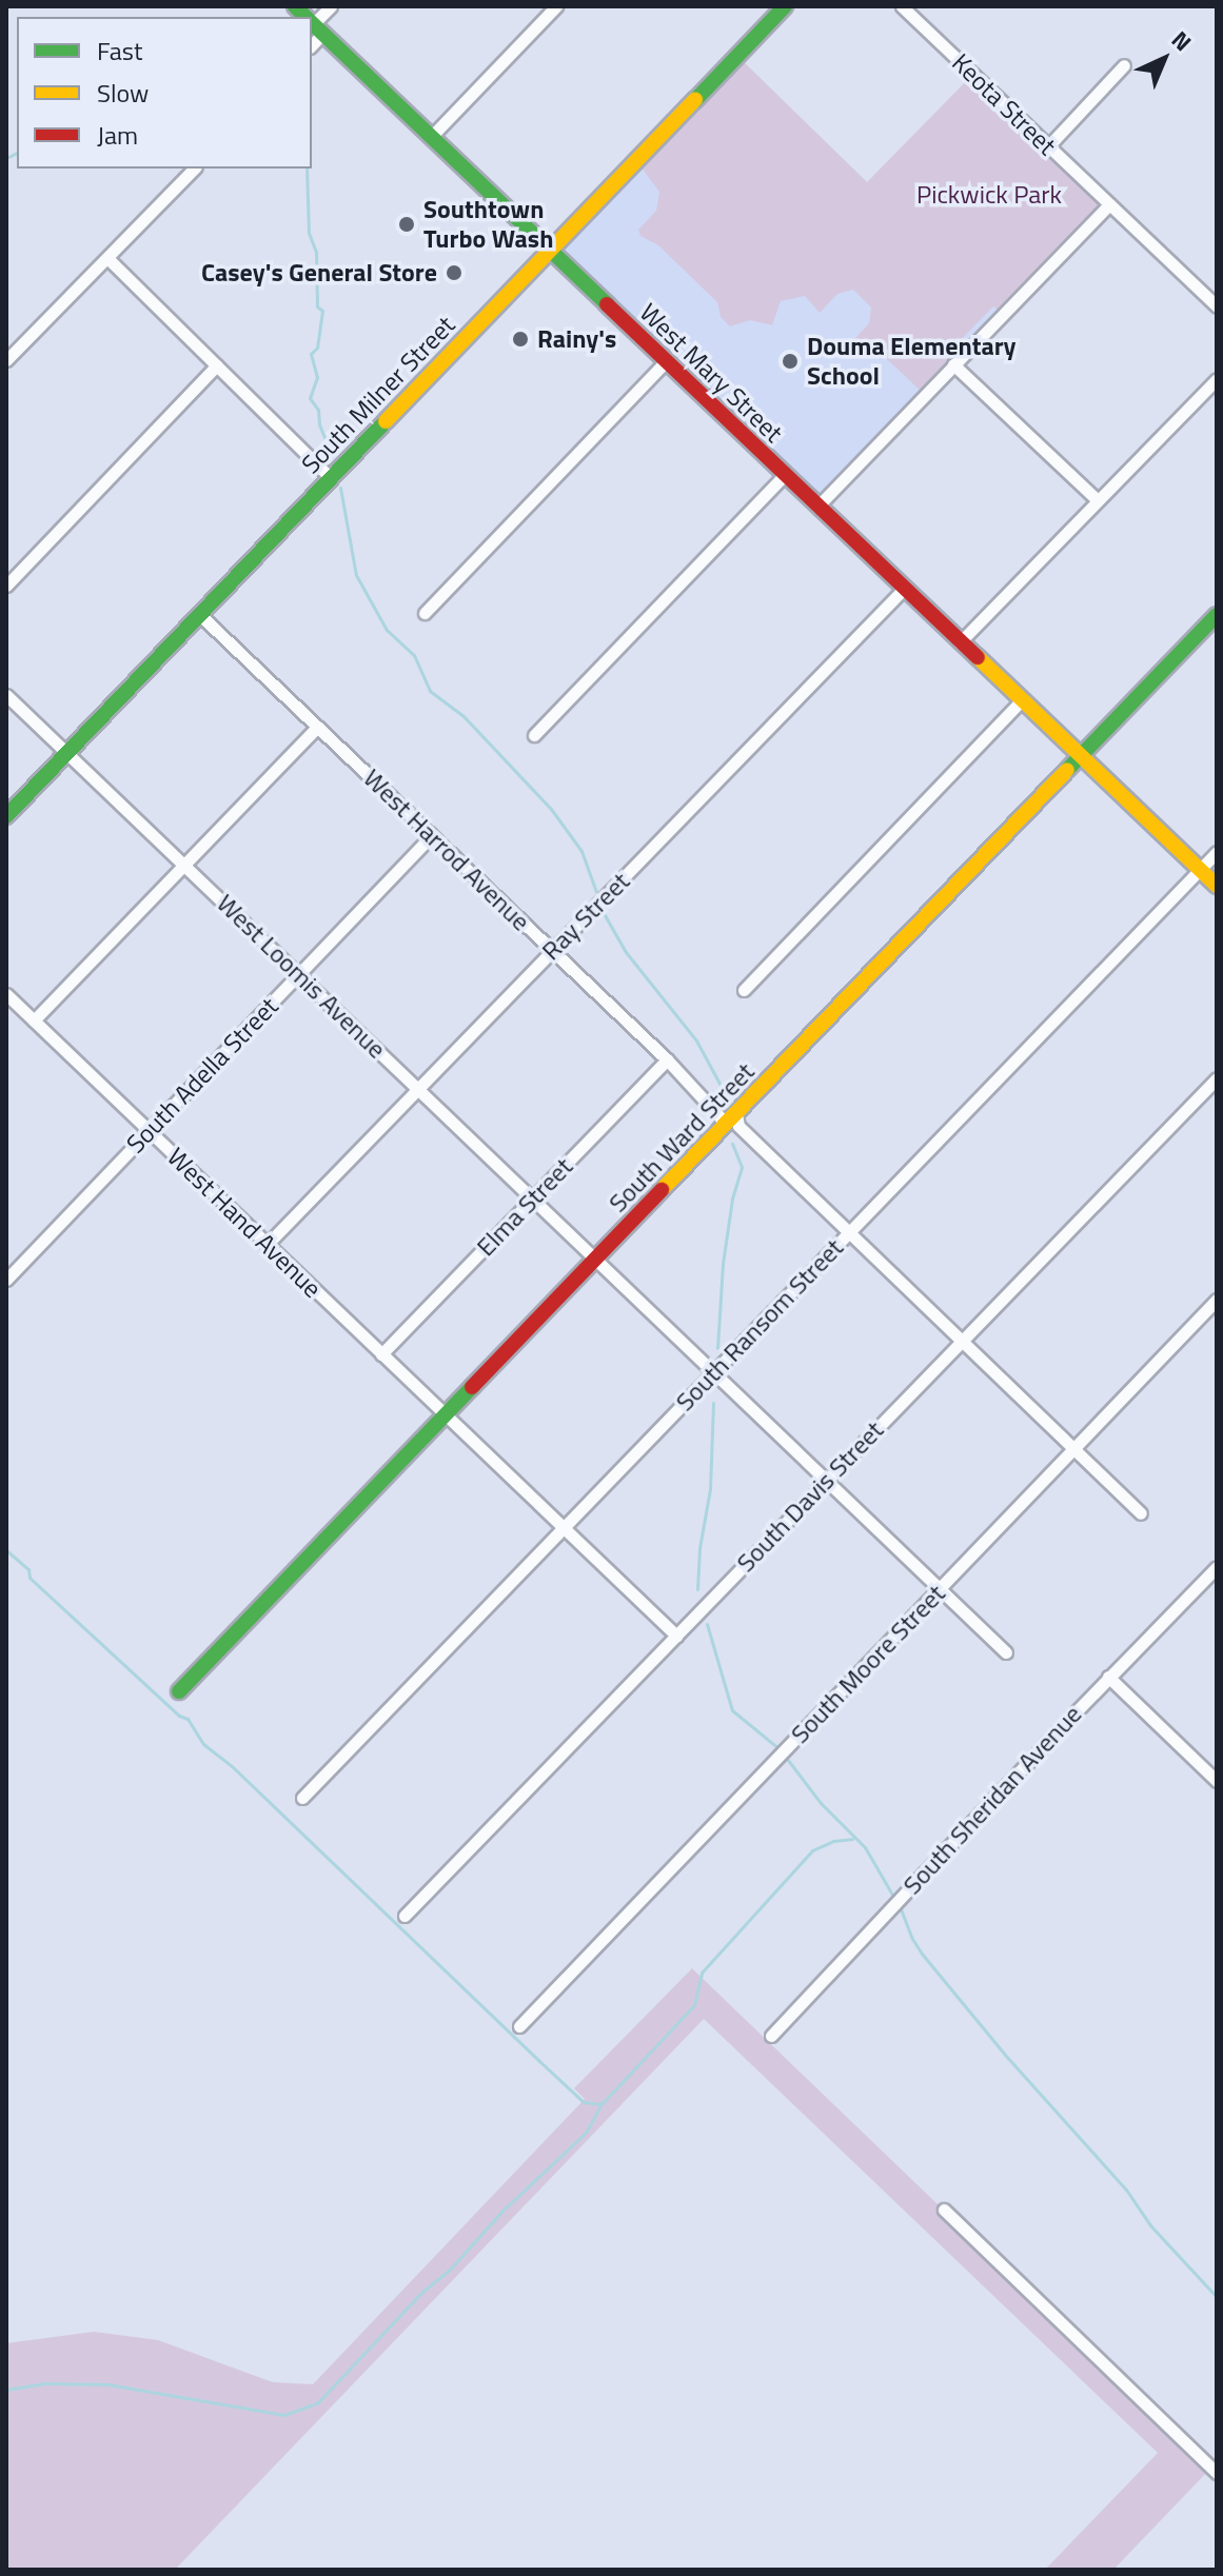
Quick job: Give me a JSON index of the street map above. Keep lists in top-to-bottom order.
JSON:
{
  "streets": {
    "street": [
      "Keota Street",
      "West Mary Street",
      "South Milner Street",
      "West Harrod Avenue",
      "Ray Street",
      "West Loomis Avenue",
      "South Adella Street",
      "South Ward Street",
      "Elma Street",
      "West Hand Avenue",
      "South Ransom Street",
      "South Davis Street",
      "South Moore Street",
      "South Sheridan Avenue"
    ]
  },
  "crossings": [
    ["West Mary Street", "South Milner Street"],
    ["West Mary Street", "Ray Street"],
    ["West Mary Street", "South Ward Street"],
    ["West Mary Street", "South Ransom Street"],
    ["South Milner Street", "West Harrod Avenue"],
    ["South Milner Street", "West Loomis Avenue"],
    ["West Harrod Avenue", "Ray Street"],
    ["West Harrod Avenue", "South Adella Street"],
    ["West Harrod Avenue", "South Ward Street"],
    ["West Harrod Avenue", "Elma Street"],
    ["West Harrod Avenue", "South Ransom Street"],
    ["West Harrod Avenue", "South Davis Street"],
    ["West Harrod Avenue", "South Moore Street"],
    ["Ray Street", "West Loomis Avenue"],
    ["Ray Street", "West Hand Avenue"],
    ["West Loomis Avenue", "South Adella Street"],
    ["West Loomis Avenue", "South Ward Street"],
    ["West Loomis Avenue", "Elma Street"],
    ["West Loomis Avenue", "South Ransom Street"],
    ["West Loomis Avenue", "South Davis Street"],
    ["West Loomis Avenue", "South Moore Street"],
    ["South Adella Street", "West Hand Avenue"],
    ["South Ward Street", "West Hand Avenue"],
    ["Elma Street", "West Hand Avenue"],
    ["West Hand Avenue", "South Ransom Street"],
    ["West Hand Avenue", "South Davis Street"]
  ],
  "parks": ["Pickwick Park"],
  "places": [
    "Southtown Turbo Wash",
    "Casey's General Store",
    "Rainy's",
    "Douma Elementary School"
  ],
  "legend": ["Fast", "Slow", "Jam"],
  "north": "top right"
}
